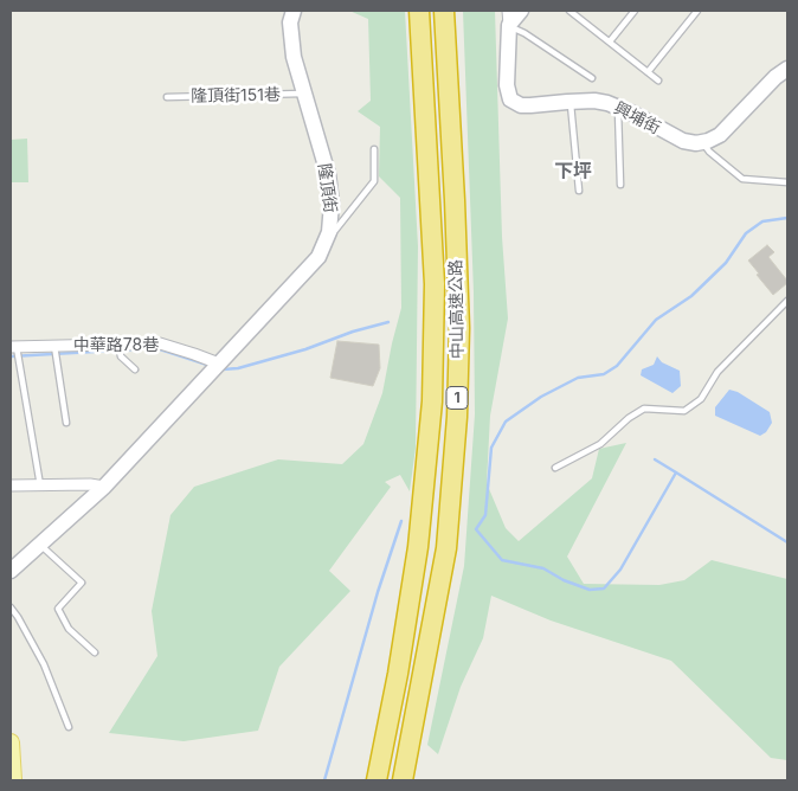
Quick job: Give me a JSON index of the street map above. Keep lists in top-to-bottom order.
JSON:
{
  "streets": {
    "highway": ["中山高速公路", "1"],
    "street": ["興埔街", "隆頂街", "中華路78巷"],
    "lane": ["隆頂街151巷"]
  },
  "crossings": [
    ["隆頂街151巷", "隆頂街"],
    ["隆頂街", "中華路78巷"]
  ],
  "districts": ["下坪"]
}
